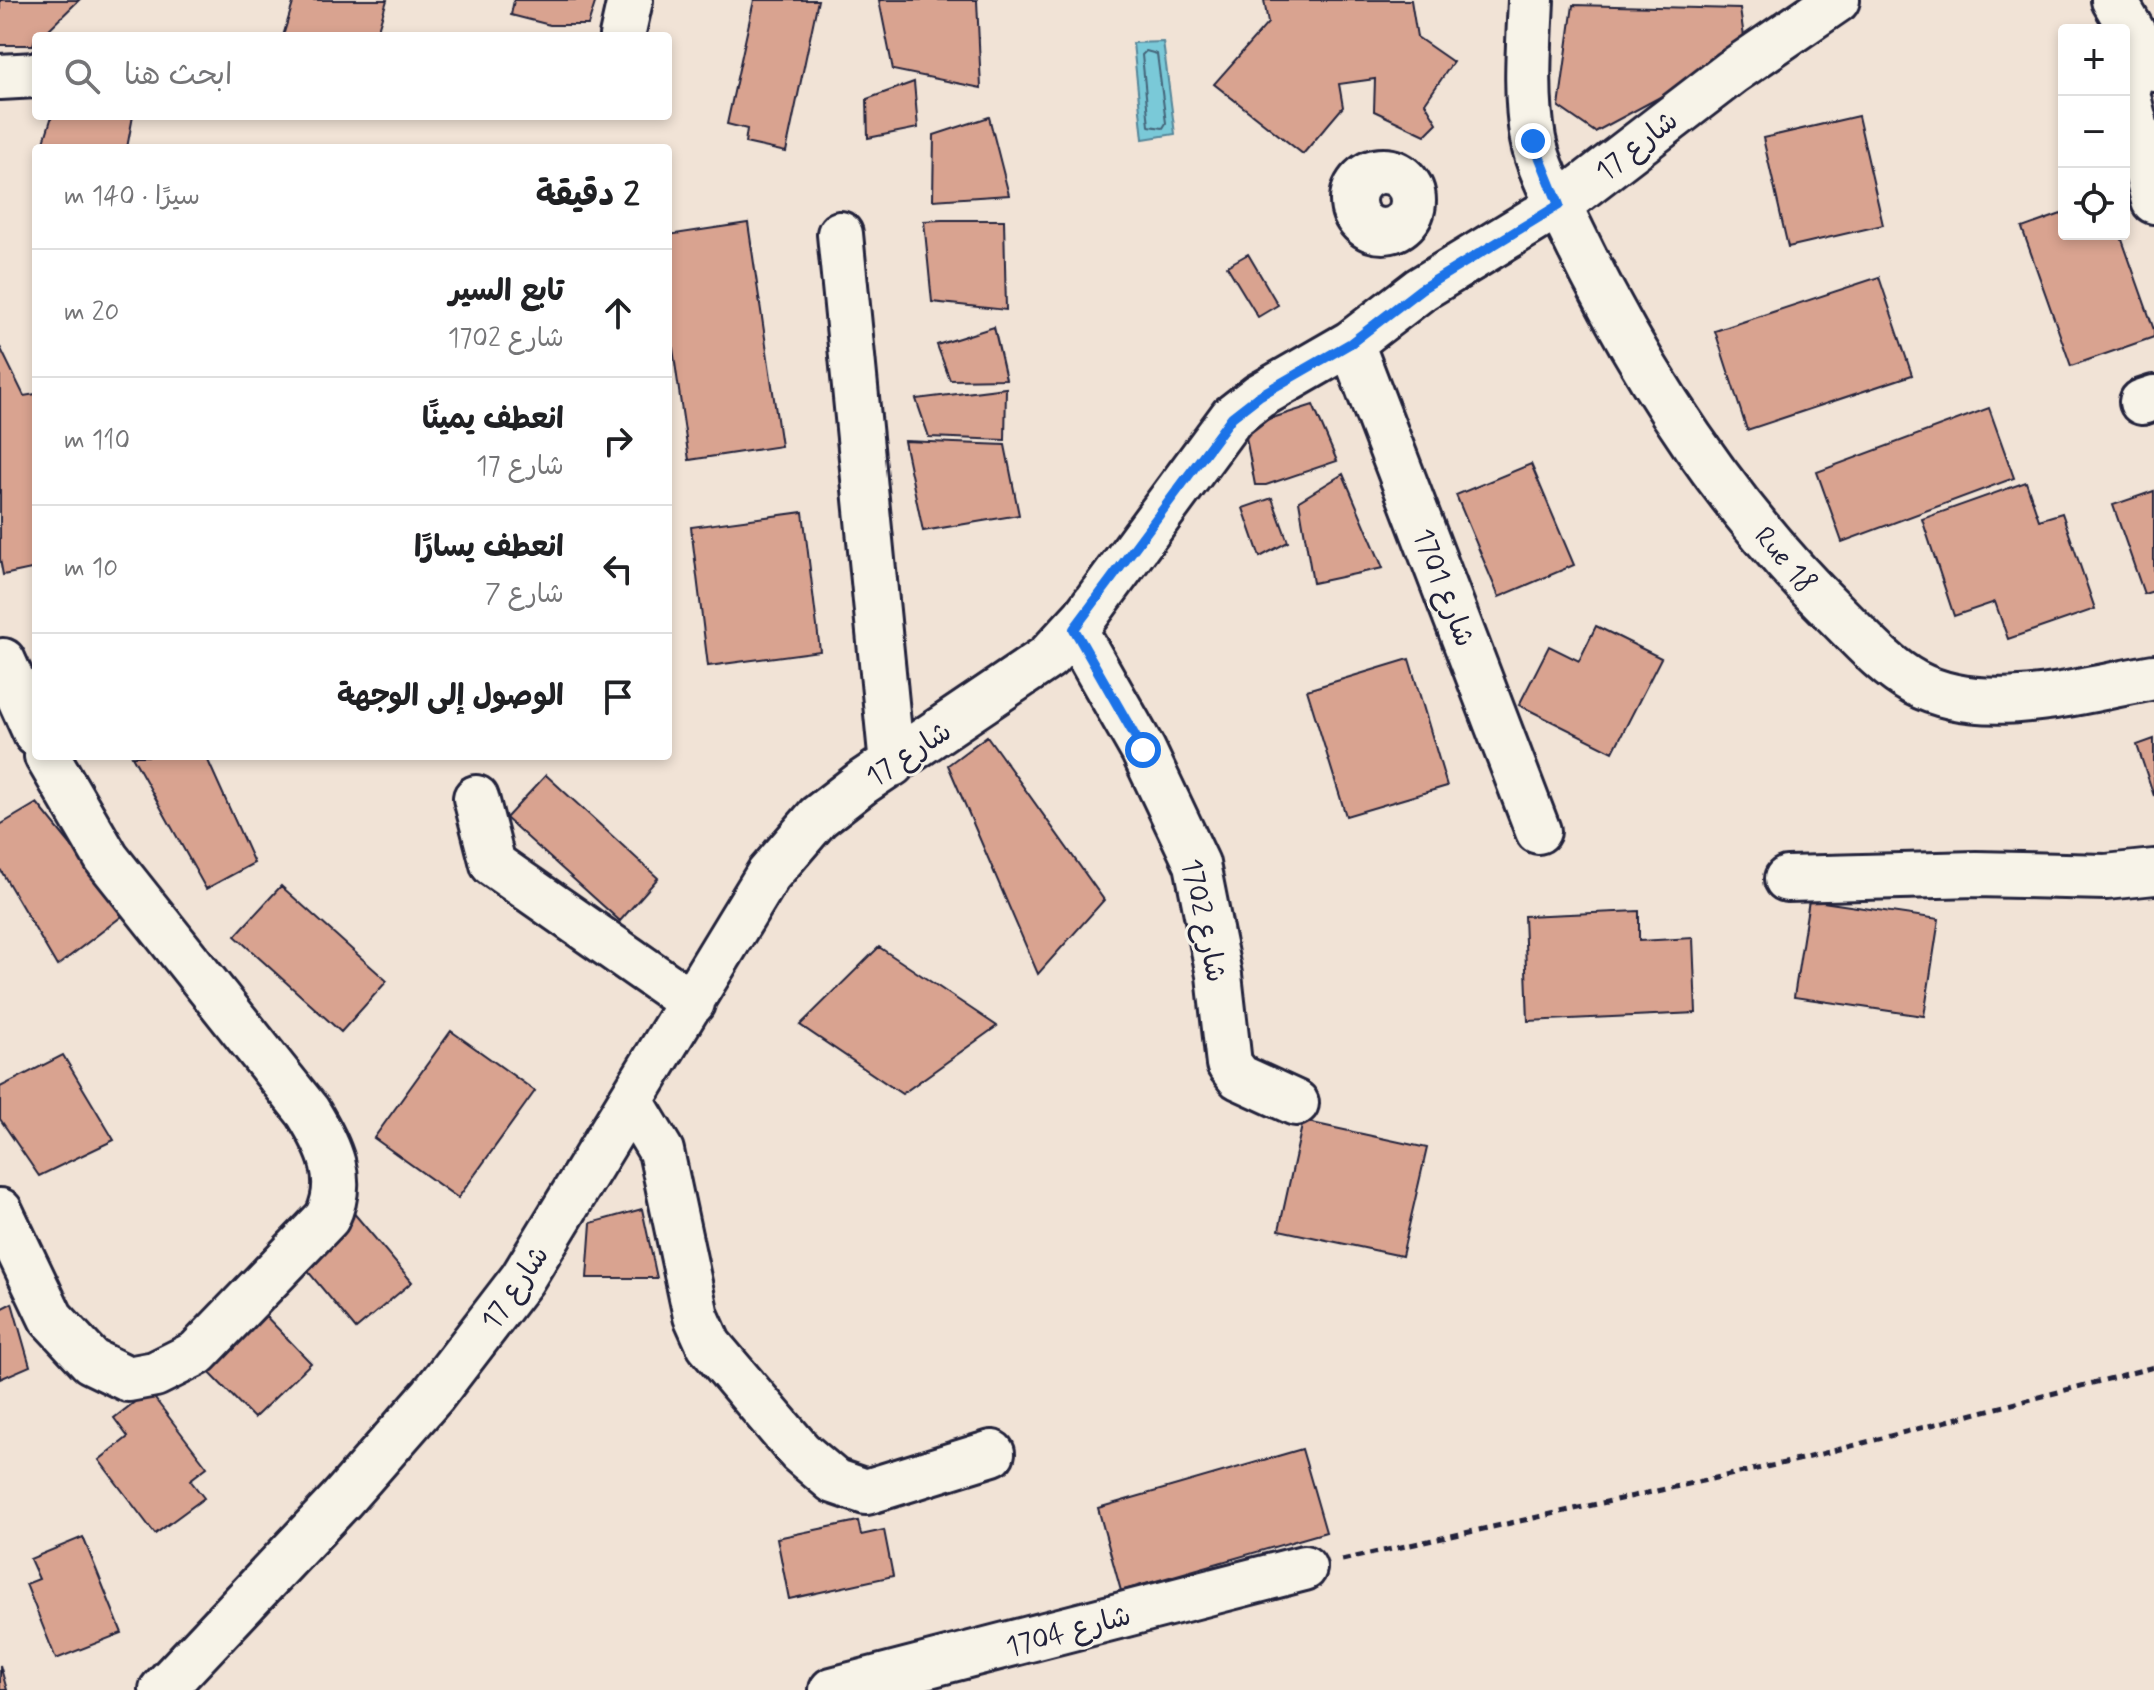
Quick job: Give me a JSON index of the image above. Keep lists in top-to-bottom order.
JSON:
{
  "streets": {
    "street": [
      "شارع 17",
      "Rue 18",
      "شارع 1701",
      "شارع 1702",
      "شارع 1704"
    ]
  },
  "crossings": [
    ["شارع 17", "Rue 18"],
    ["شارع 17", "شارع 1701"],
    ["شارع 17", "شارع 1702"]
  ],
  "page": {
    "map_buttons": ["+", "−"],
    "search": "ابحث هنا",
    "heading": ["2 دقيقة", "سيرًا · 140 m"],
    "list": [
      ["تابع السير", "شارع 1702", "20 m"],
      ["انعطف يمينًا", "شارع 17", "110 m"],
      ["انعطف يسارًا", "شارع 7", "10 m"],
      "الوصول إلى الوجهة"
    ]
  }
}
